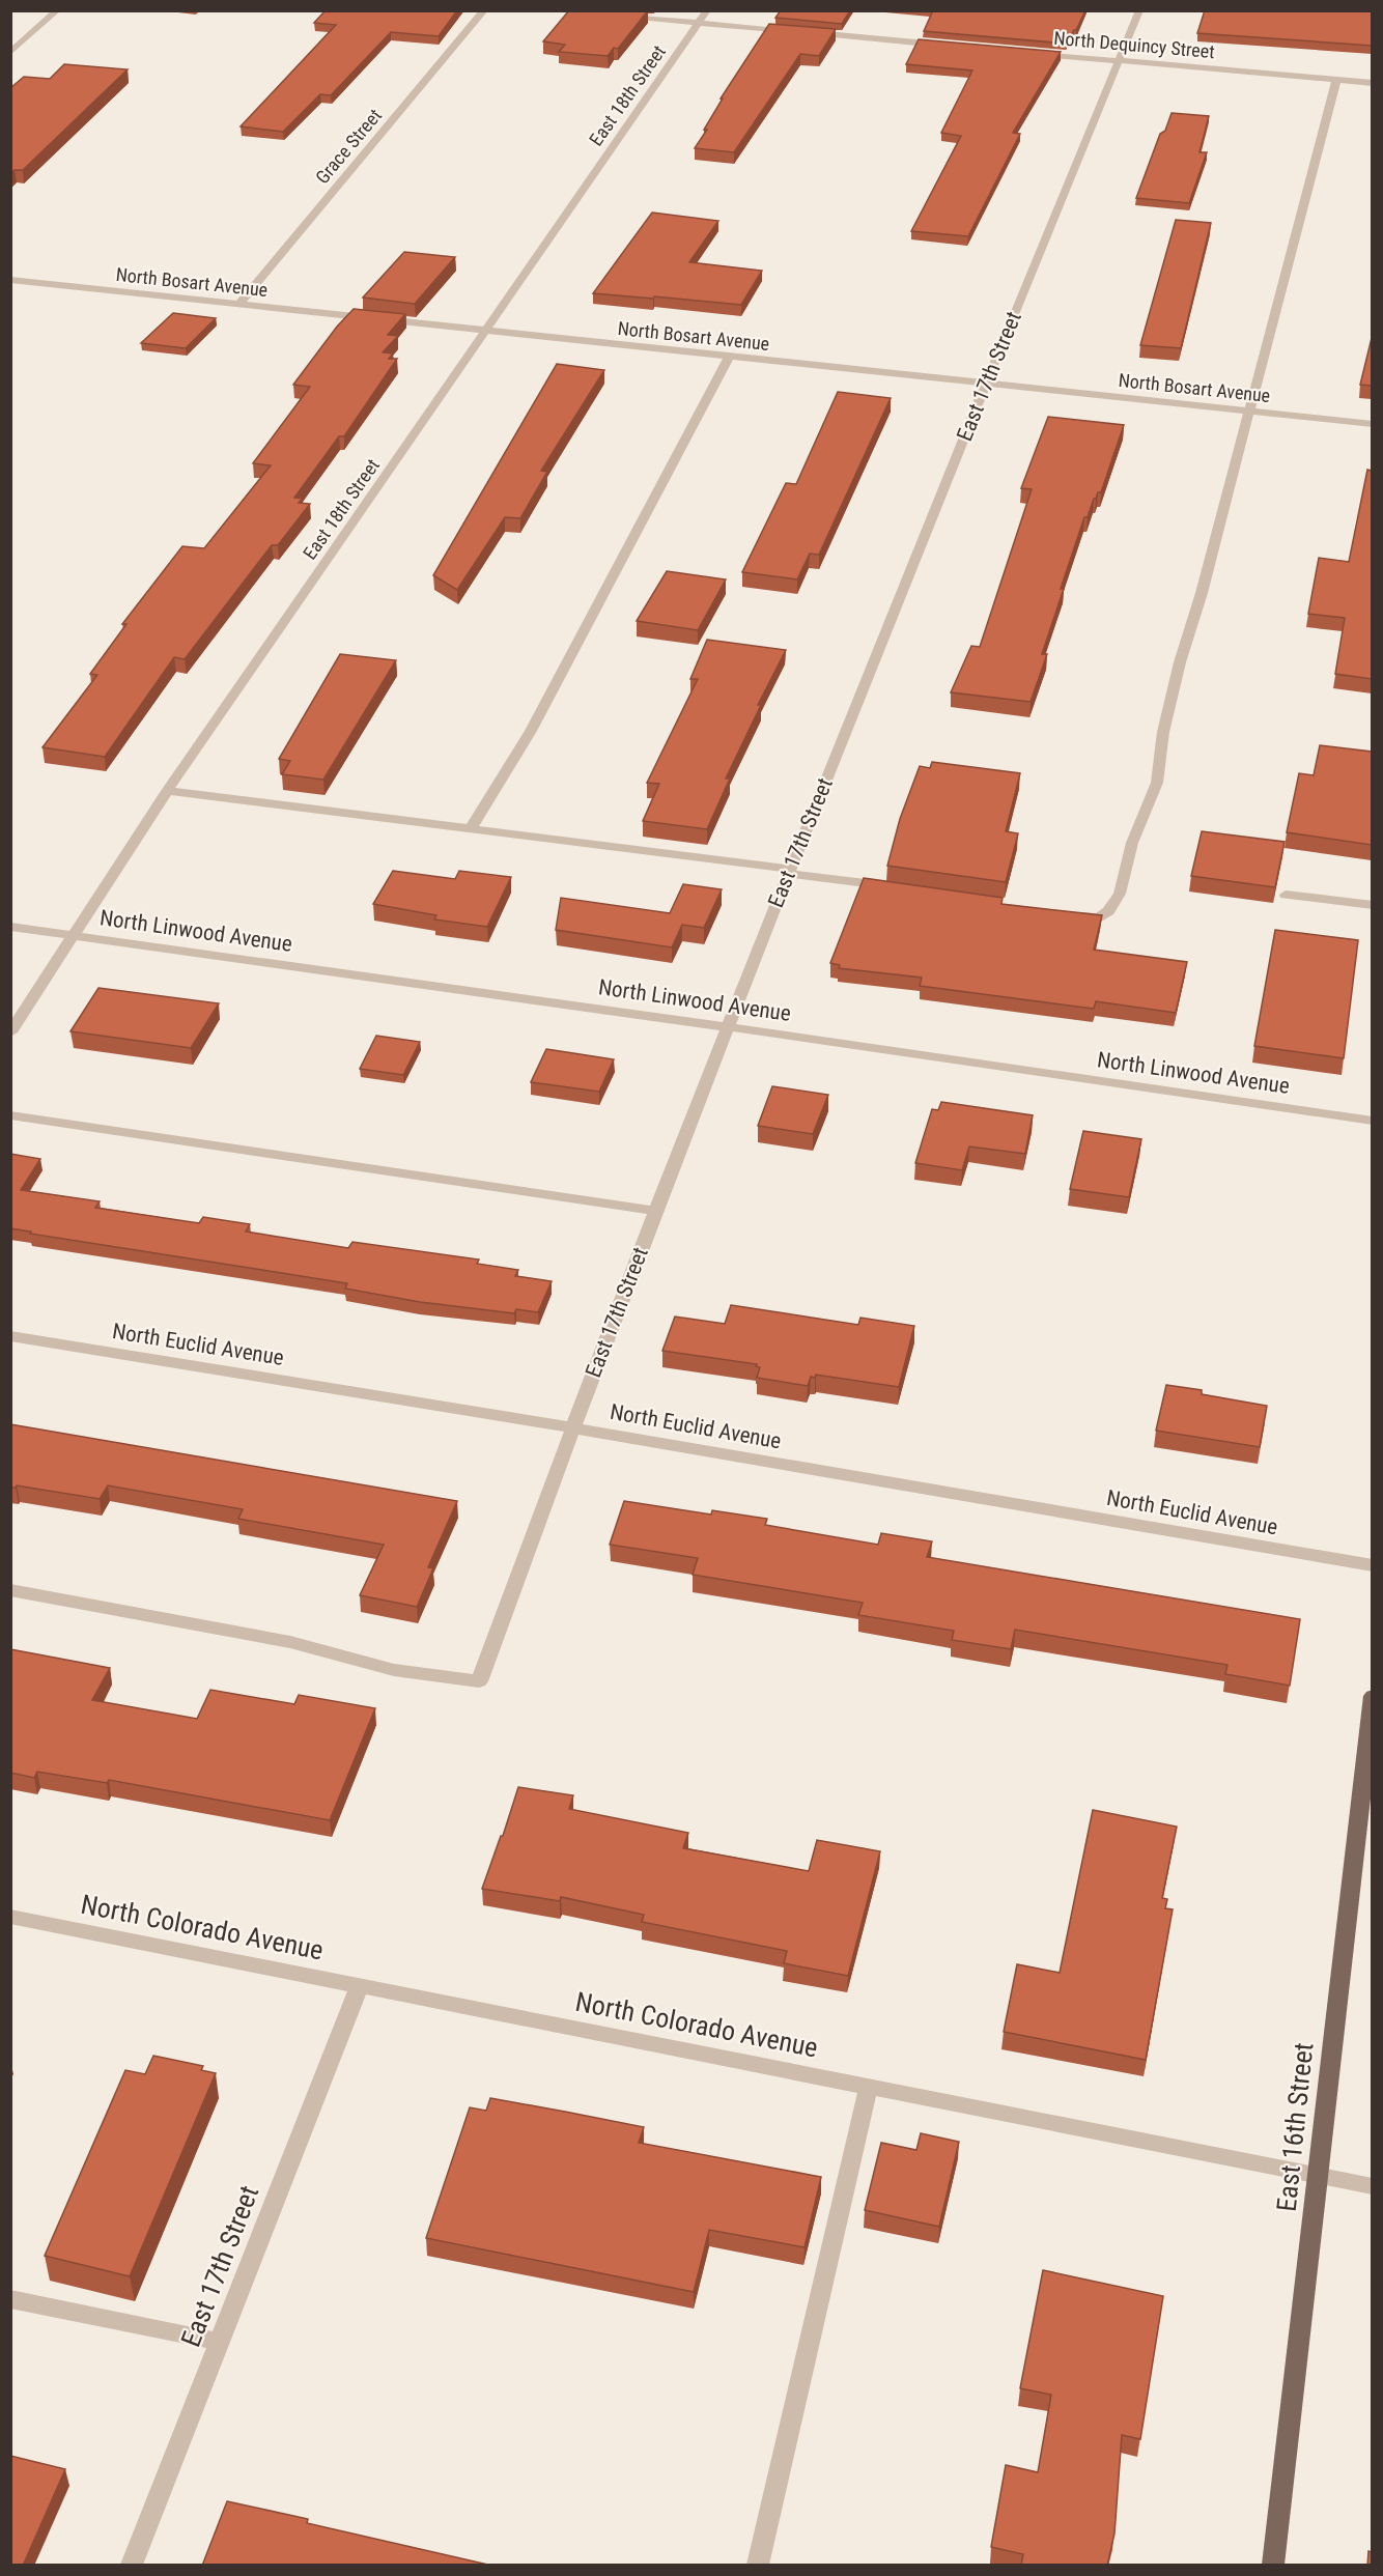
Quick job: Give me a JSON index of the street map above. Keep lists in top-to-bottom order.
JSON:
{
  "streets": {
    "main road": ["East 16th Street"],
    "street": [
      "North Dequincy Street",
      "East 18th Street",
      "Grace Street",
      "North Bosart Avenue",
      "East 17th Street",
      "North Linwood Avenue",
      "North Euclid Avenue",
      "North Colorado Avenue"
    ]
  },
  "crossings": [
    ["North Dequincy Street", "East 17th Street"],
    ["East 18th Street", "North Bosart Avenue"],
    ["East 18th Street", "North Linwood Avenue"],
    ["Grace Street", "North Bosart Avenue"],
    ["North Bosart Avenue", "East 17th Street"],
    ["East 17th Street", "North Linwood Avenue"],
    ["East 17th Street", "North Euclid Avenue"],
    ["East 17th Street", "North Colorado Avenue"],
    ["North Colorado Avenue", "East 16th Street"]
  ]
}
